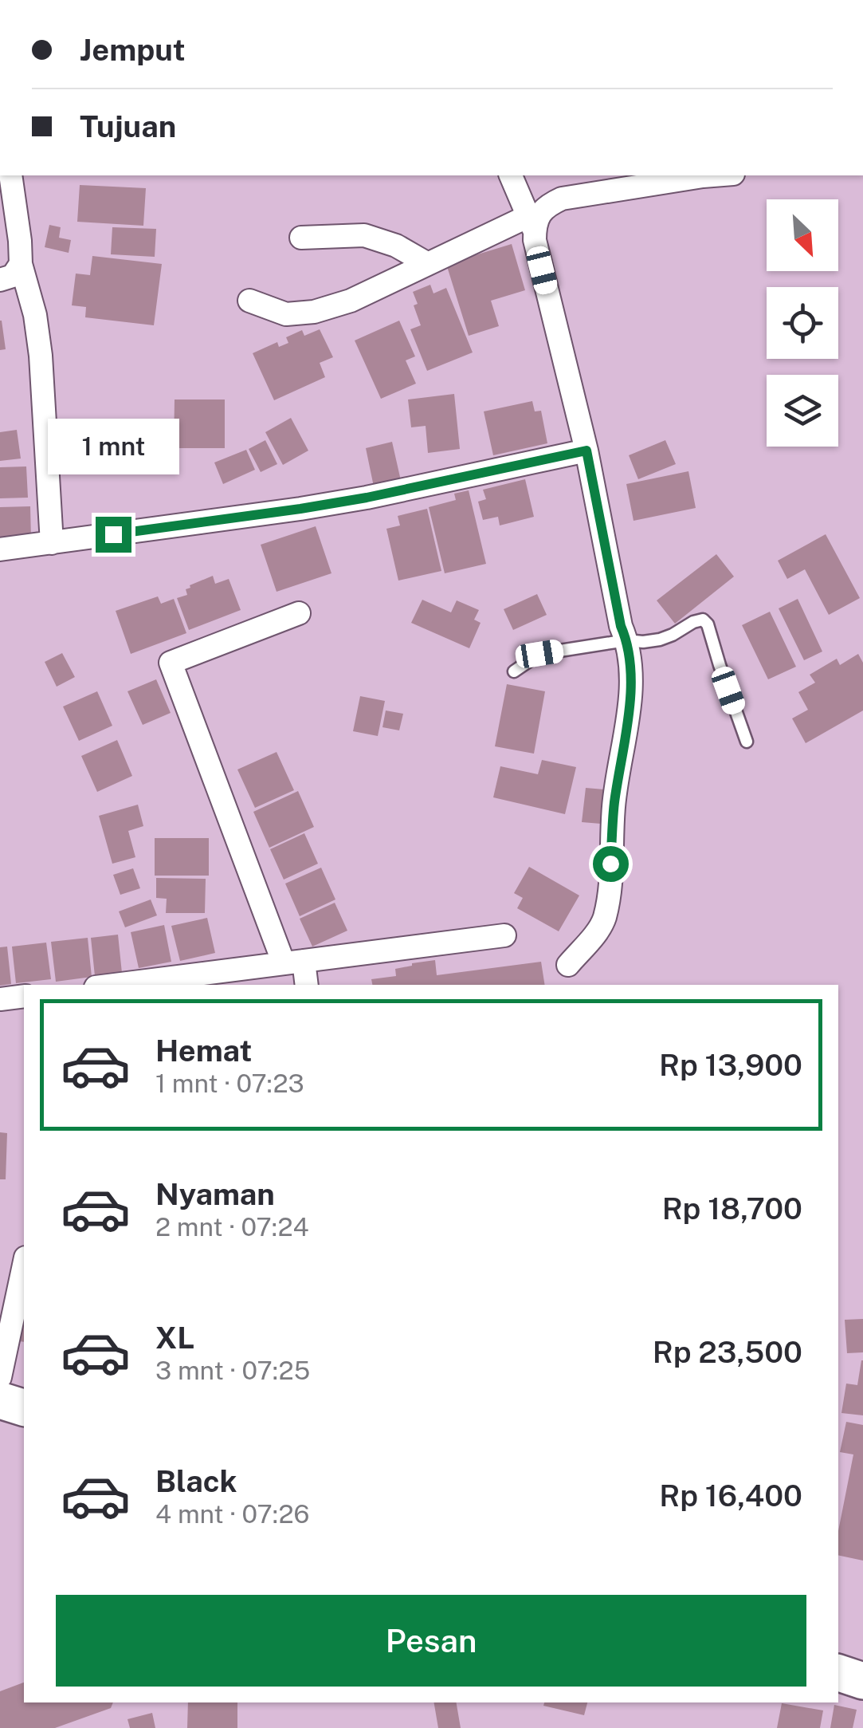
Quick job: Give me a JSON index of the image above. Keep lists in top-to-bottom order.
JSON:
{
  "north": "bottom right",
  "page": {
    "banner": ["Jemput", "Tujuan"],
    "bubble": "1 mnt",
    "list": [
      {
        "name": "Hemat",
        "note": "1 mnt · 07:23",
        "value": "Rp 13,900"
      },
      {
        "name": "Nyaman",
        "note": "2 mnt · 07:24",
        "value": "Rp 18,700"
      },
      {
        "name": "XL",
        "note": "3 mnt · 07:25",
        "value": "Rp 23,500"
      },
      {
        "name": "Black",
        "note": "4 mnt · 07:26",
        "value": "Rp 16,400"
      }
    ],
    "buttons": "Pesan"
  }
}
